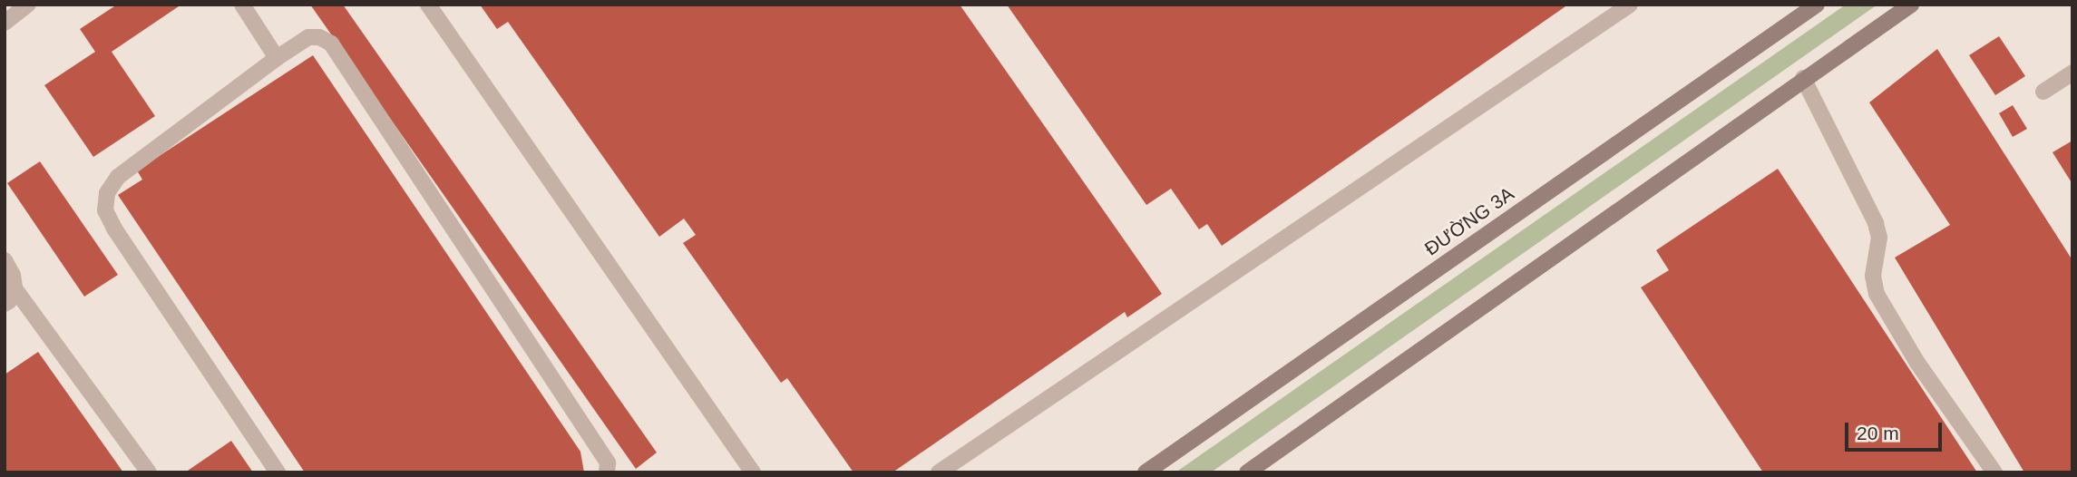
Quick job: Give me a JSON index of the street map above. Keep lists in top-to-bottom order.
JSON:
{
  "streets": {
    "street": ["ĐƯỜNG 3A"]
  },
  "scale_bar": "20 m"
}
